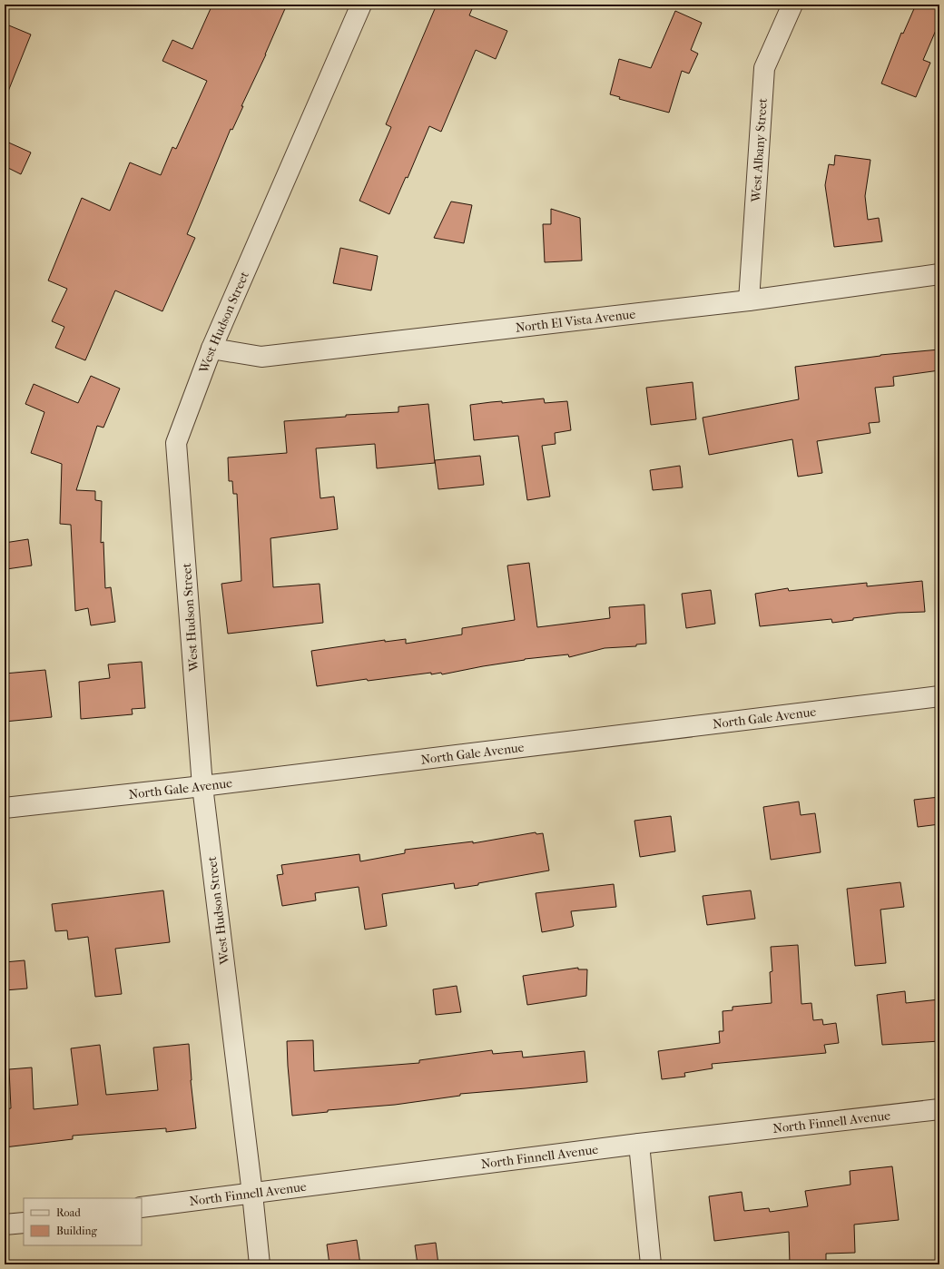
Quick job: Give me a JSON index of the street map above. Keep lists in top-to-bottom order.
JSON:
{
  "streets": {
    "street": [
      "West Albany Street",
      "North El Vista Avenue",
      "West Hudson Street",
      "North Gale Avenue",
      "North Finnell Avenue"
    ]
  },
  "crossings": [
    ["West Albany Street", "North El Vista Avenue"],
    ["North El Vista Avenue", "West Hudson Street"],
    ["West Hudson Street", "North Gale Avenue"],
    ["West Hudson Street", "North Finnell Avenue"]
  ],
  "legend": ["Road", "Building"]
}
